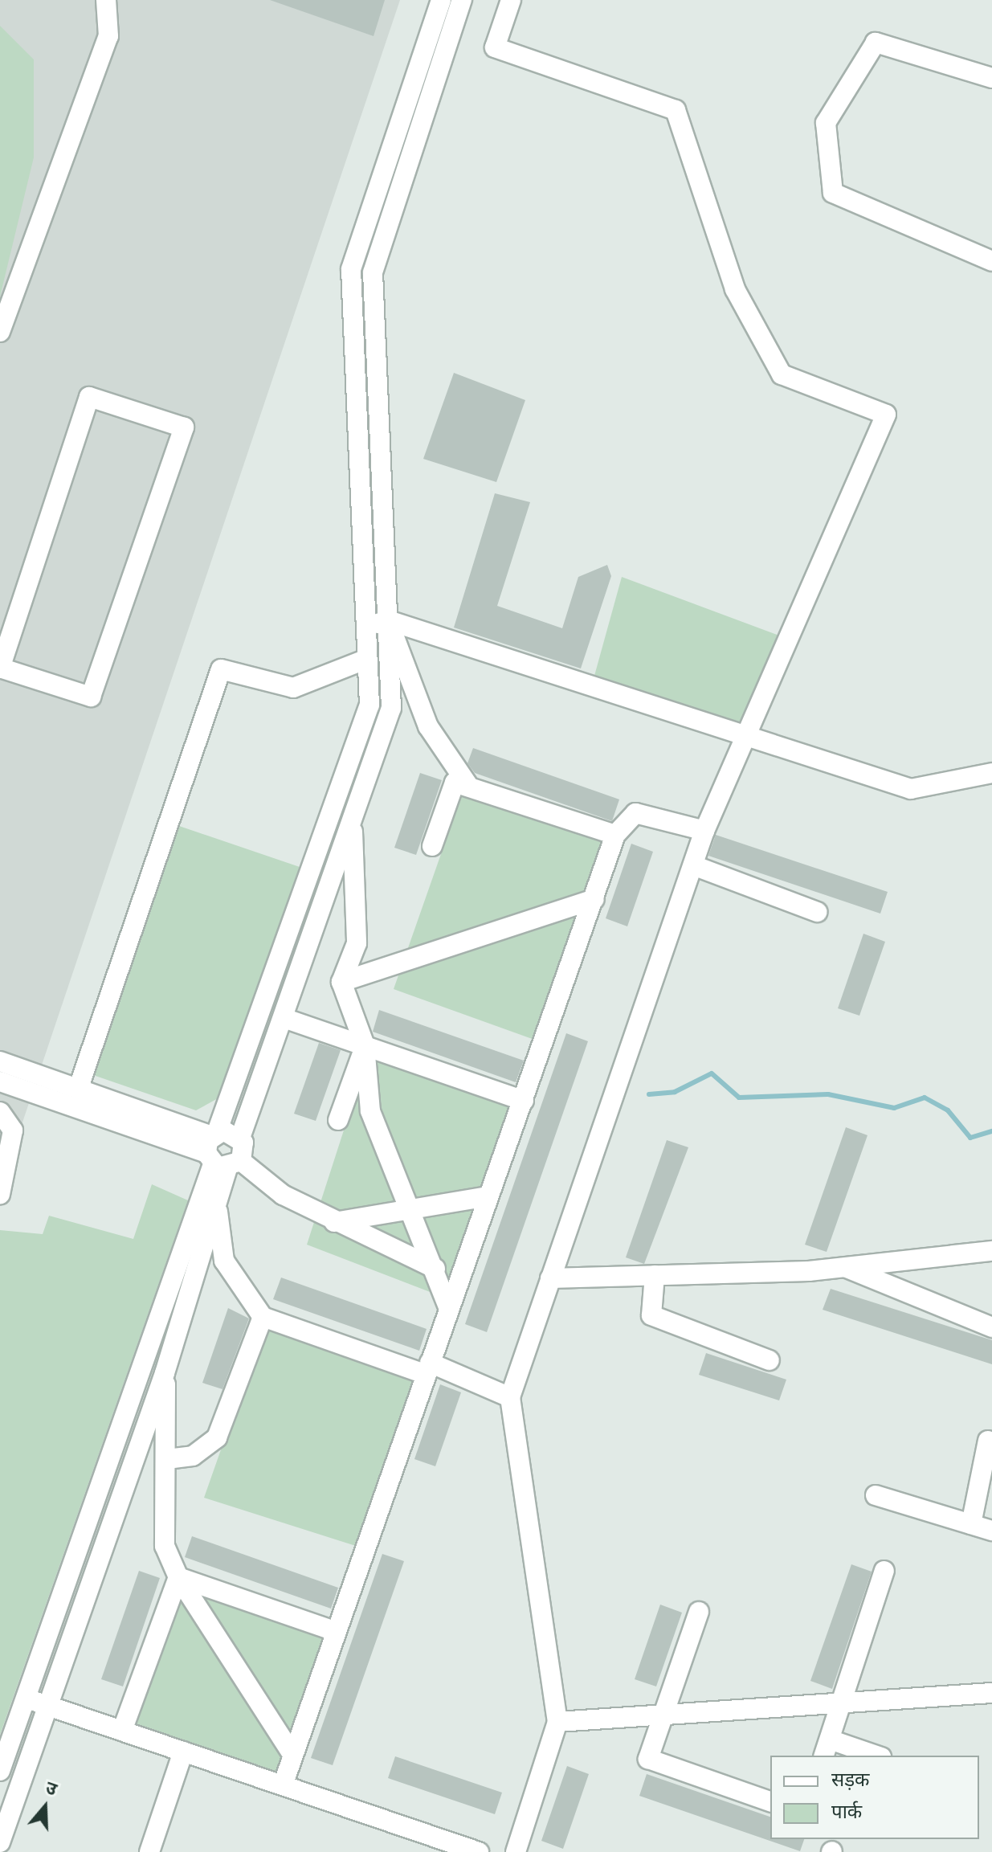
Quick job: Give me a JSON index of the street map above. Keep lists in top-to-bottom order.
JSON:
{
  "legend": ["सड़क", "पार्क"],
  "north": "top"
}
